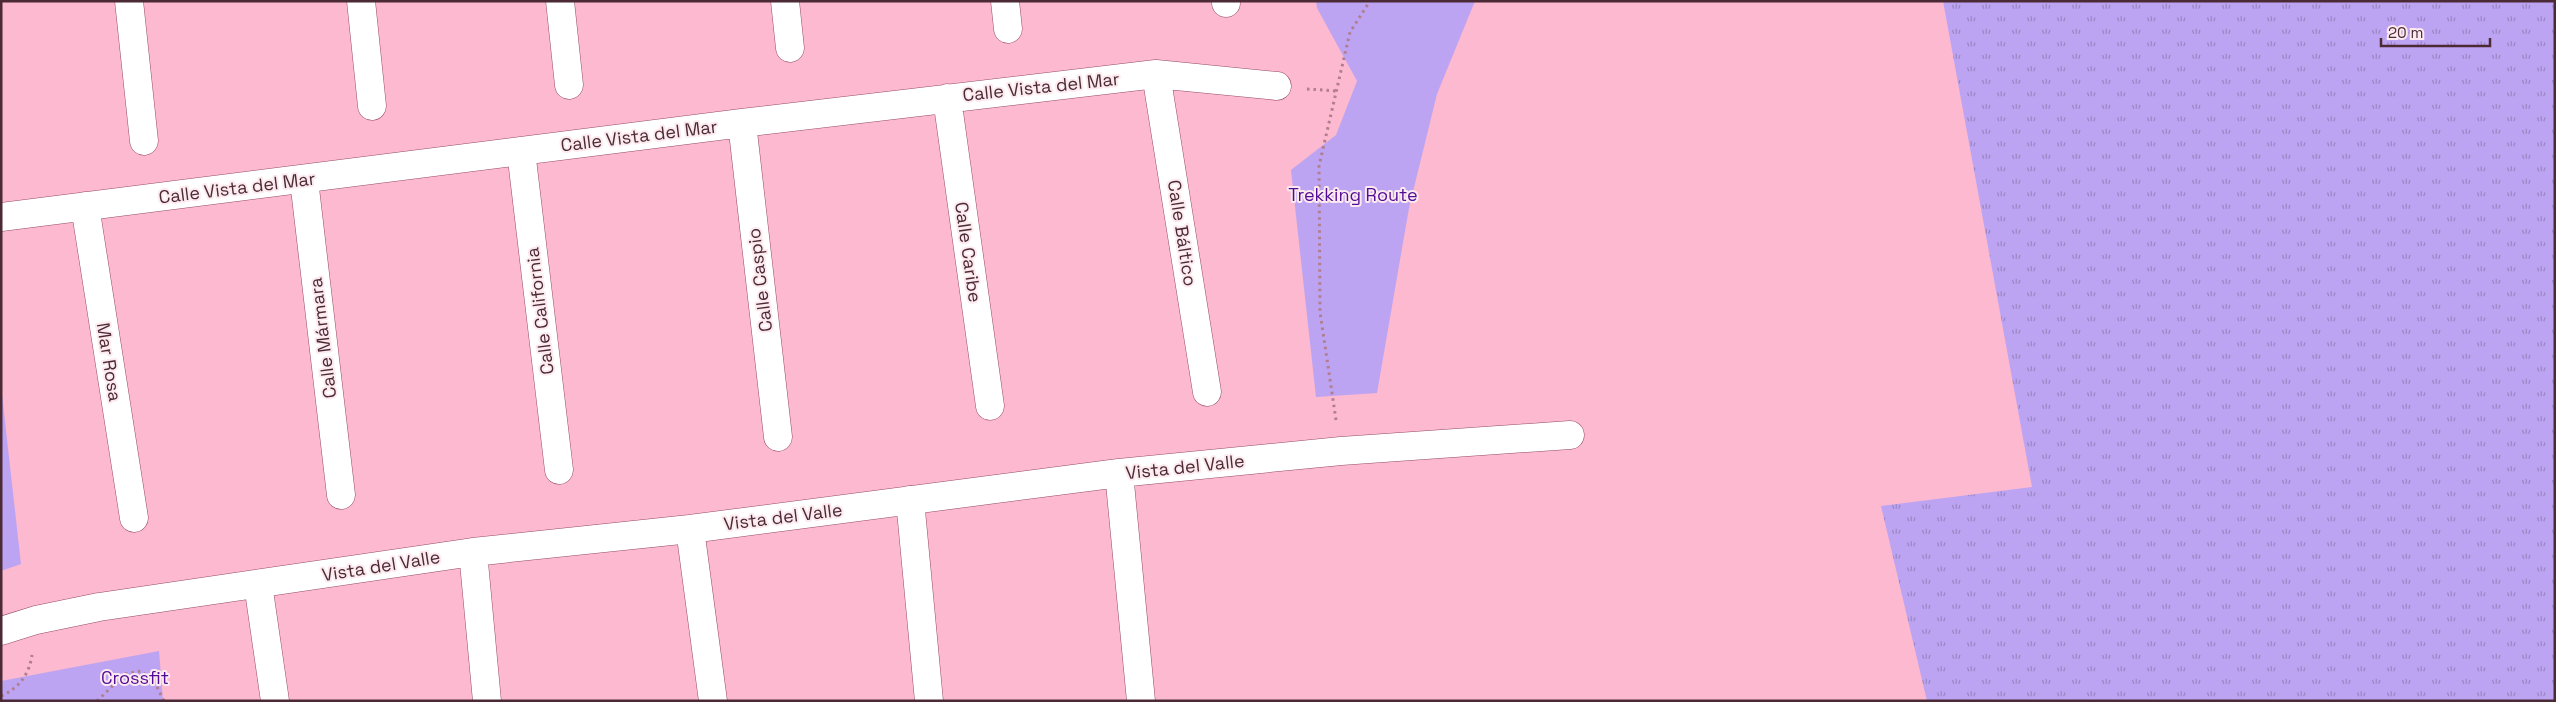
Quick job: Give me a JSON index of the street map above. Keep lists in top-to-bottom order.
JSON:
{
  "streets": {
    "street": [
      "Calle Vista del Mar",
      "Calle Báltico",
      "Calle Caribe",
      "Calle Caspio",
      "Calle California",
      "Calle Mármara",
      "Mar Rosa",
      "Vista del Valle"
    ]
  },
  "crossings": [
    ["Calle Vista del Mar", "Calle Báltico"],
    ["Calle Vista del Mar", "Calle Caribe"],
    ["Calle Vista del Mar", "Calle Caspio"],
    ["Calle Vista del Mar", "Calle California"],
    ["Calle Vista del Mar", "Calle Mármara"],
    ["Calle Vista del Mar", "Mar Rosa"]
  ],
  "parks": ["Trekking Route", "Crossfit"],
  "scale_bar": "20 m"
}
